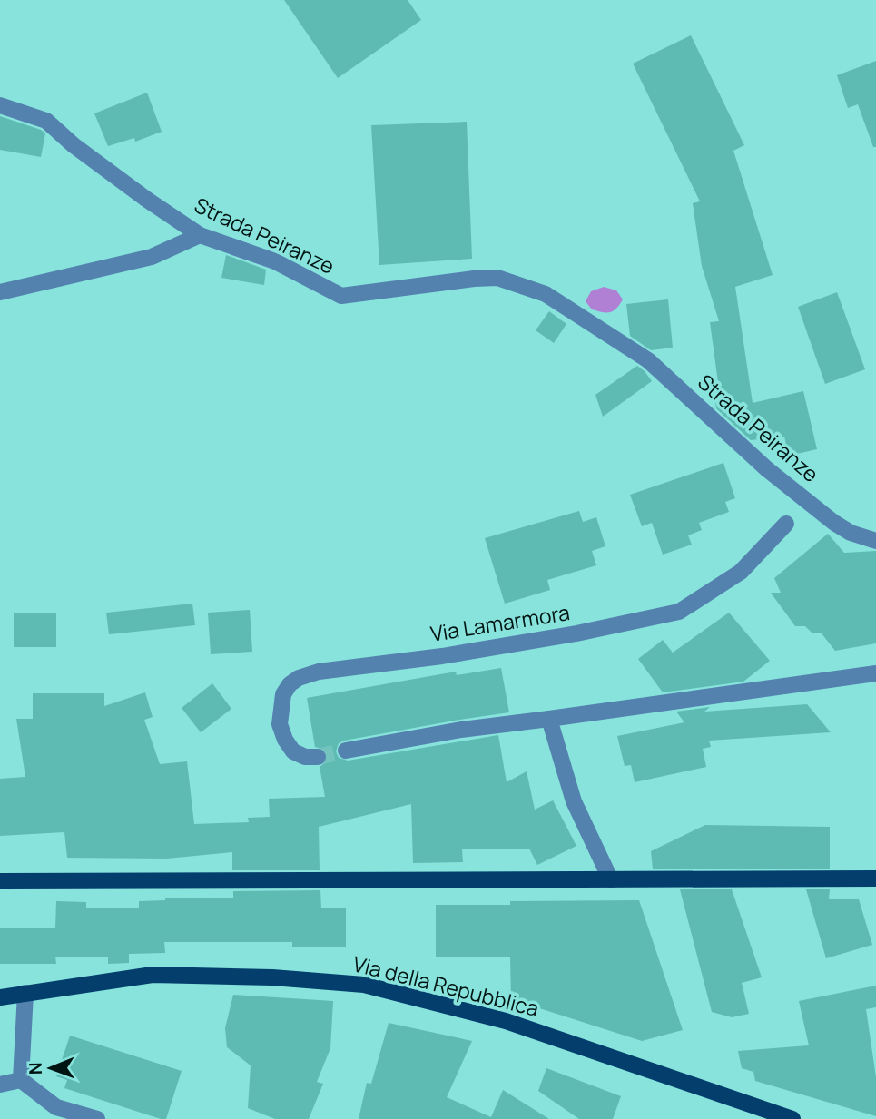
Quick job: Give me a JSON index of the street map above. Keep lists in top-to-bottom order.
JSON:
{
  "streets": {
    "main road": ["Via della Repubblica"],
    "street": ["Strada Peiranze", "Via Lamarmora"]
  },
  "north": "left"
}
